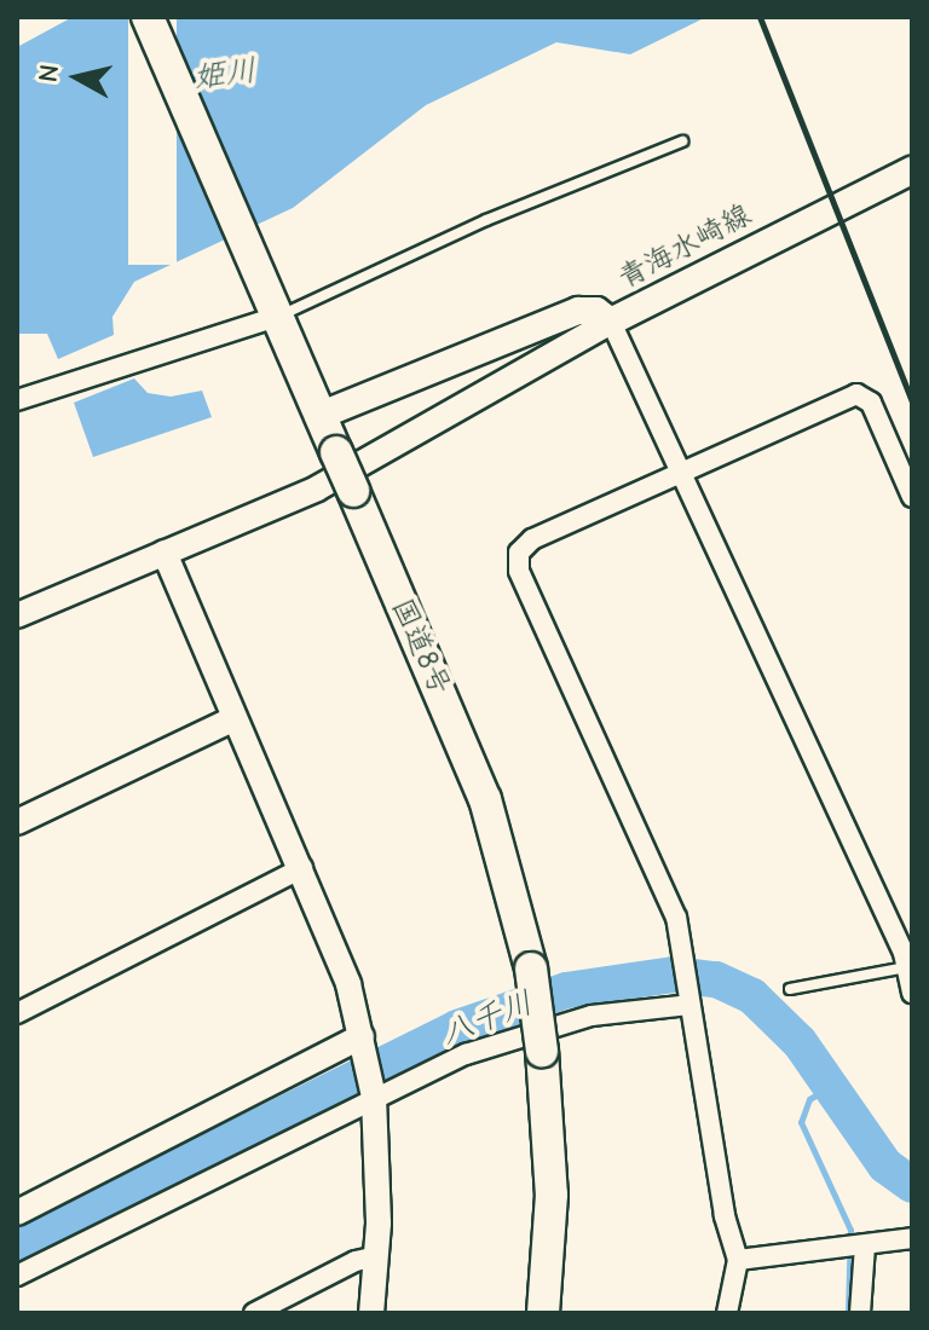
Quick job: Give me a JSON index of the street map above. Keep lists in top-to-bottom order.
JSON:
{
  "streets": {
    "highway": ["国道8号"],
    "main road": ["青海水崎線"]
  },
  "crossings": [
    ["青海水崎線", "国道8号"]
  ],
  "water": ["姫川", "八千川"],
  "north": "left"
}
